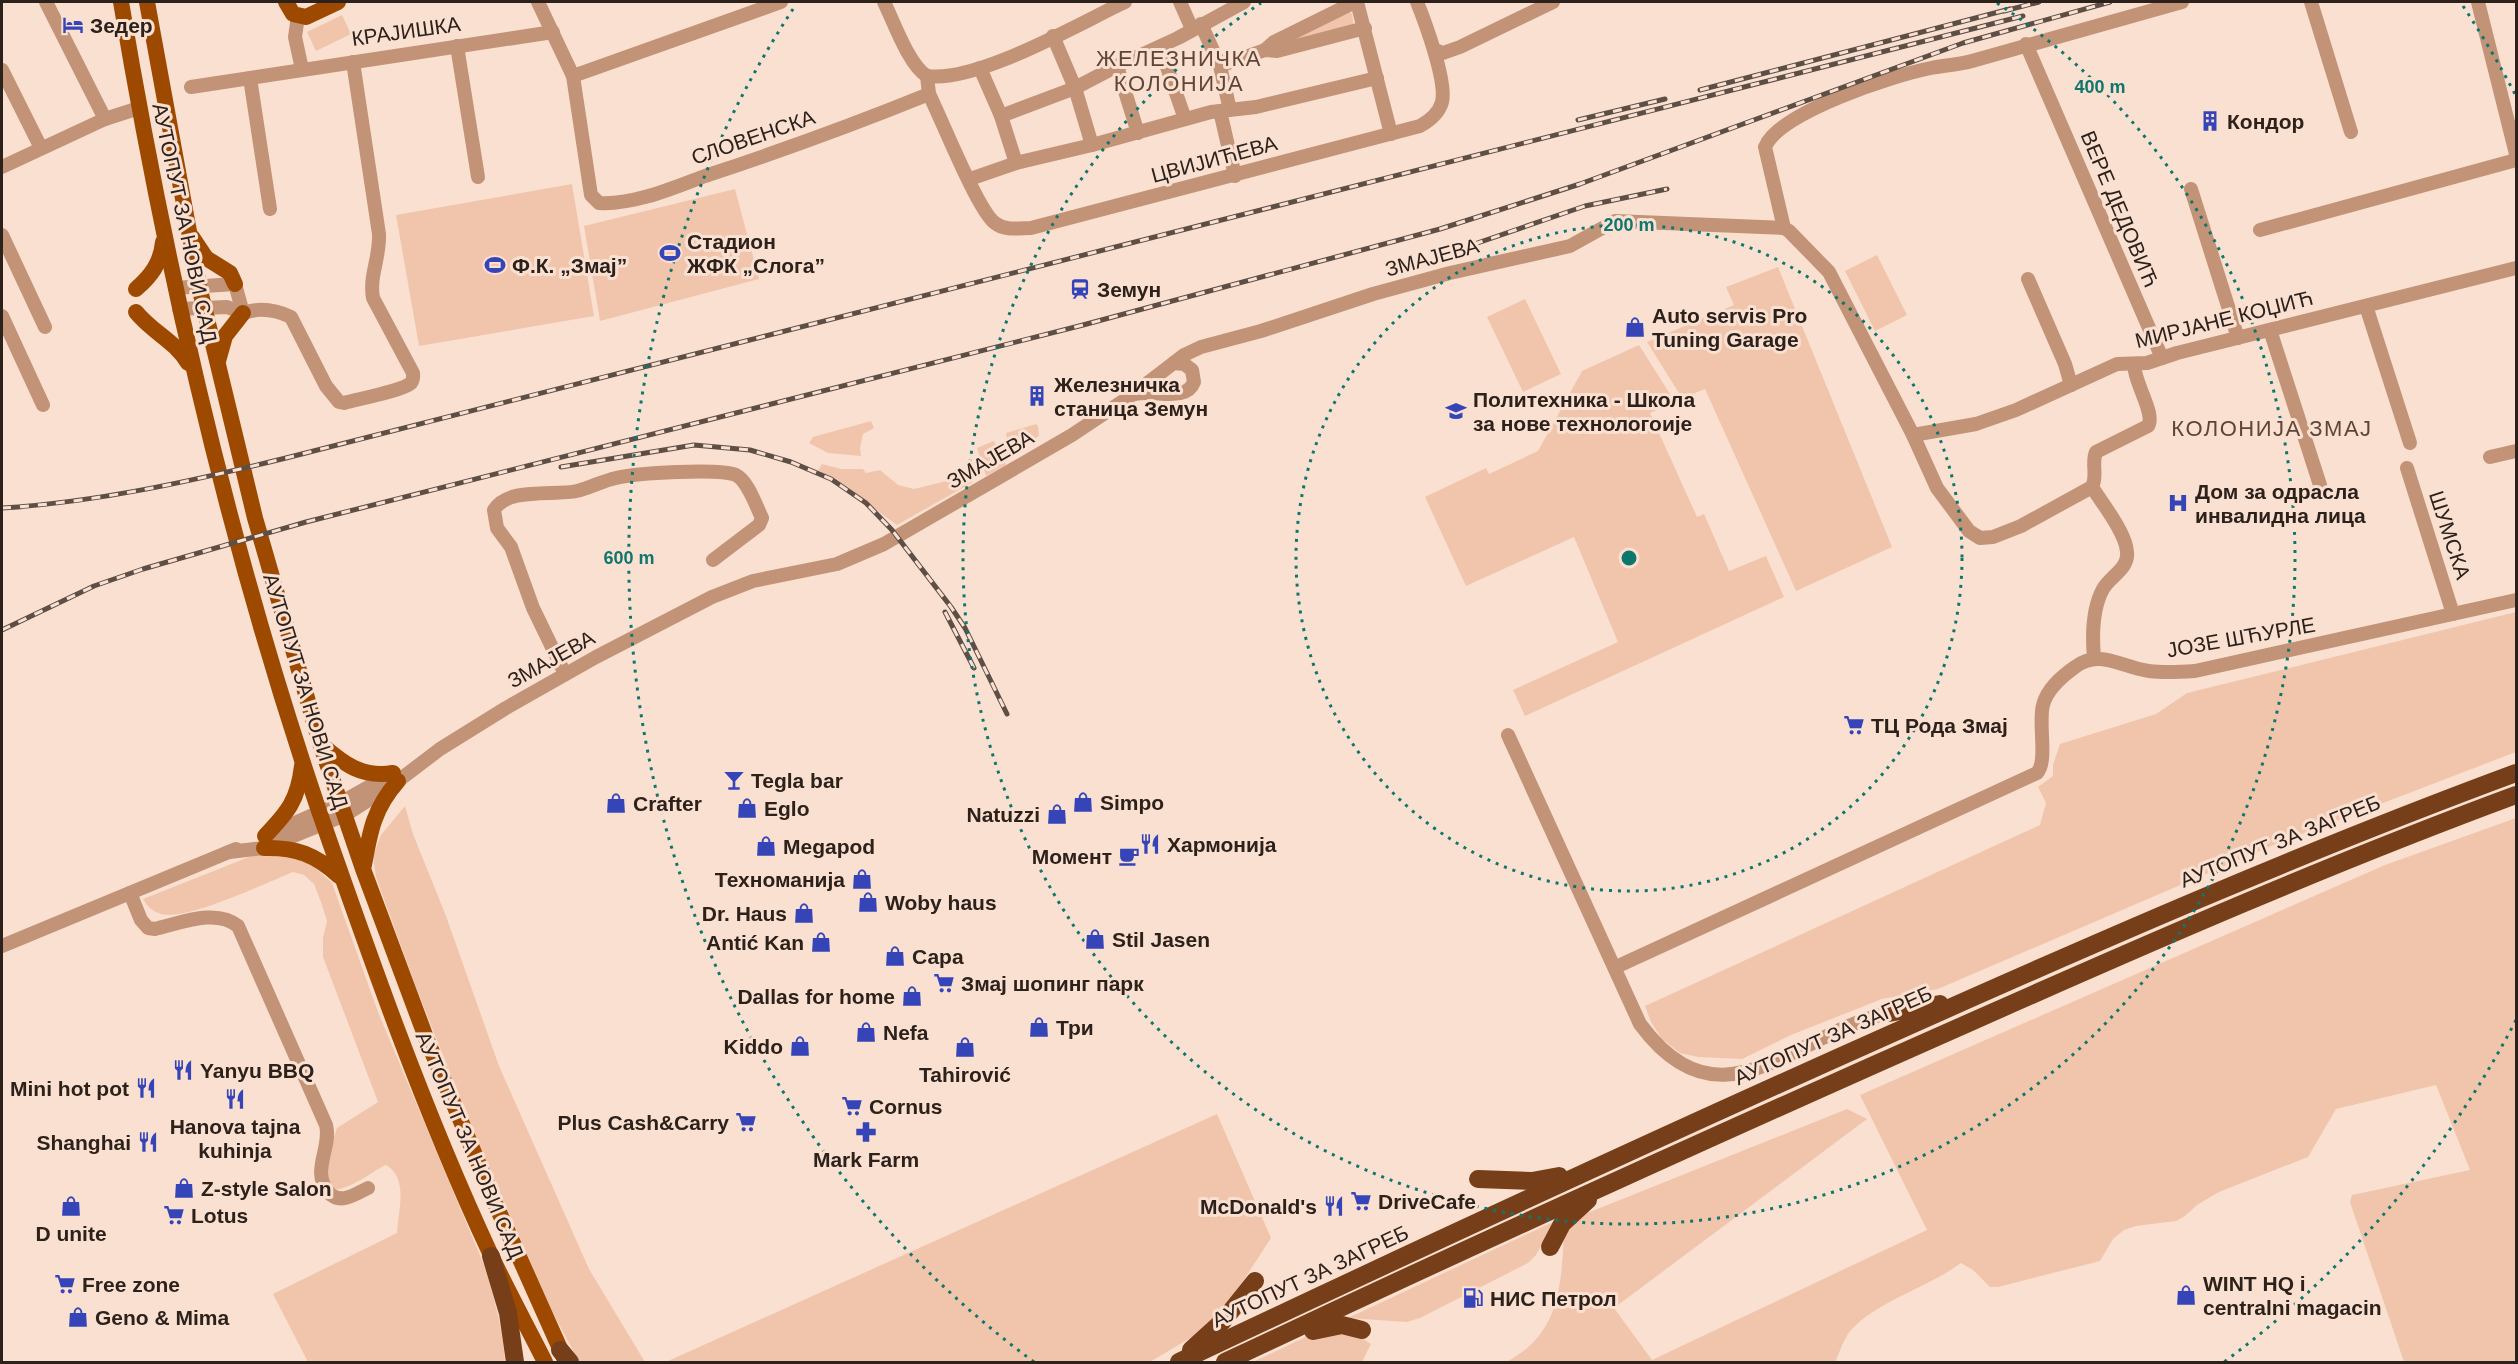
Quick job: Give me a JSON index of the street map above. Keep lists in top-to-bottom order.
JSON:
{
  "streets": {
    "highway": ["АУТОПУТ ЗА ЗАГРЕБ"],
    "main road": ["КРАЈИШКА", "АУТОПУТ ЗА НОВИ САД"],
    "street": [
      "СЛОВЕНСКА",
      "ЦВИЈИЋЕВА",
      "ВЕРЕ ДЕДОВИЋ",
      "ЗМАЈЕВА",
      "МИРЈАНЕ КОЏИЋ",
      "ШУМСКА",
      "ЈОЗЕ ШЋУРЛЕ"
    ]
  },
  "crossings": [
    ["ВЕРЕ ДЕДОВИЋ", "МИРЈАНЕ КОЏИЋ"],
    ["АУТОПУТ ЗА НОВИ САД", "ЗМАЈЕВА"],
    ["ШУМСКА", "ЈОЗЕ ШЋУРЛЕ"]
  ],
  "districts": ["ЖЕЛЕЗНИЧКА КОЛОНИЈА", "КОЛОНИЈА ЗМАЈ"],
  "places": {
    "hotel": ["Зедер"],
    "building": ["Кондор", "Железничка станица Земун"],
    "sports": ["Стадион ЖФК „Слога”", "Ф.К. „Змај”"],
    "station": ["Земун"],
    "shop": [
      "Auto servis Pro Tuning Garage",
      "Simpo",
      "Crafter",
      "Eglo",
      "Natuzzi",
      "Megapod",
      "Техноманија",
      "Woby haus",
      "Dr. Haus",
      "Stil Jasen",
      "Antić Kan",
      "Сара",
      "Dallas for home",
      "Три",
      "Nefa",
      "Kiddo",
      "Tahirović",
      "Z-style Salon",
      "D unite",
      "WINT HQ i centralni magacin",
      "Geno & Mima"
    ],
    "school or university": ["Политехника - Школа за нове технологоије"],
    "hospital": ["Дом за одрасла инвалидна лица"],
    "supermarket": [
      "ТЦ Рода Змај",
      "Змај шопинг парк",
      "Cornus",
      "Plus Cash&Carry",
      "DriveCafe",
      "Lotus",
      "Free zone"
    ],
    "bar": ["Tegla bar"],
    "restaurant": [
      "Хармонија",
      "Yanyu BBQ",
      "Mini hot pot",
      "Hanova tajna kuhinja",
      "Shanghai",
      "McDonald's"
    ],
    "cafe": ["Момент"],
    "pharmacy": ["Mark Farm"],
    "fuel station": ["НИС Петрол"]
  },
  "rings": ["400 m", "200 m", "600 m"]
}
